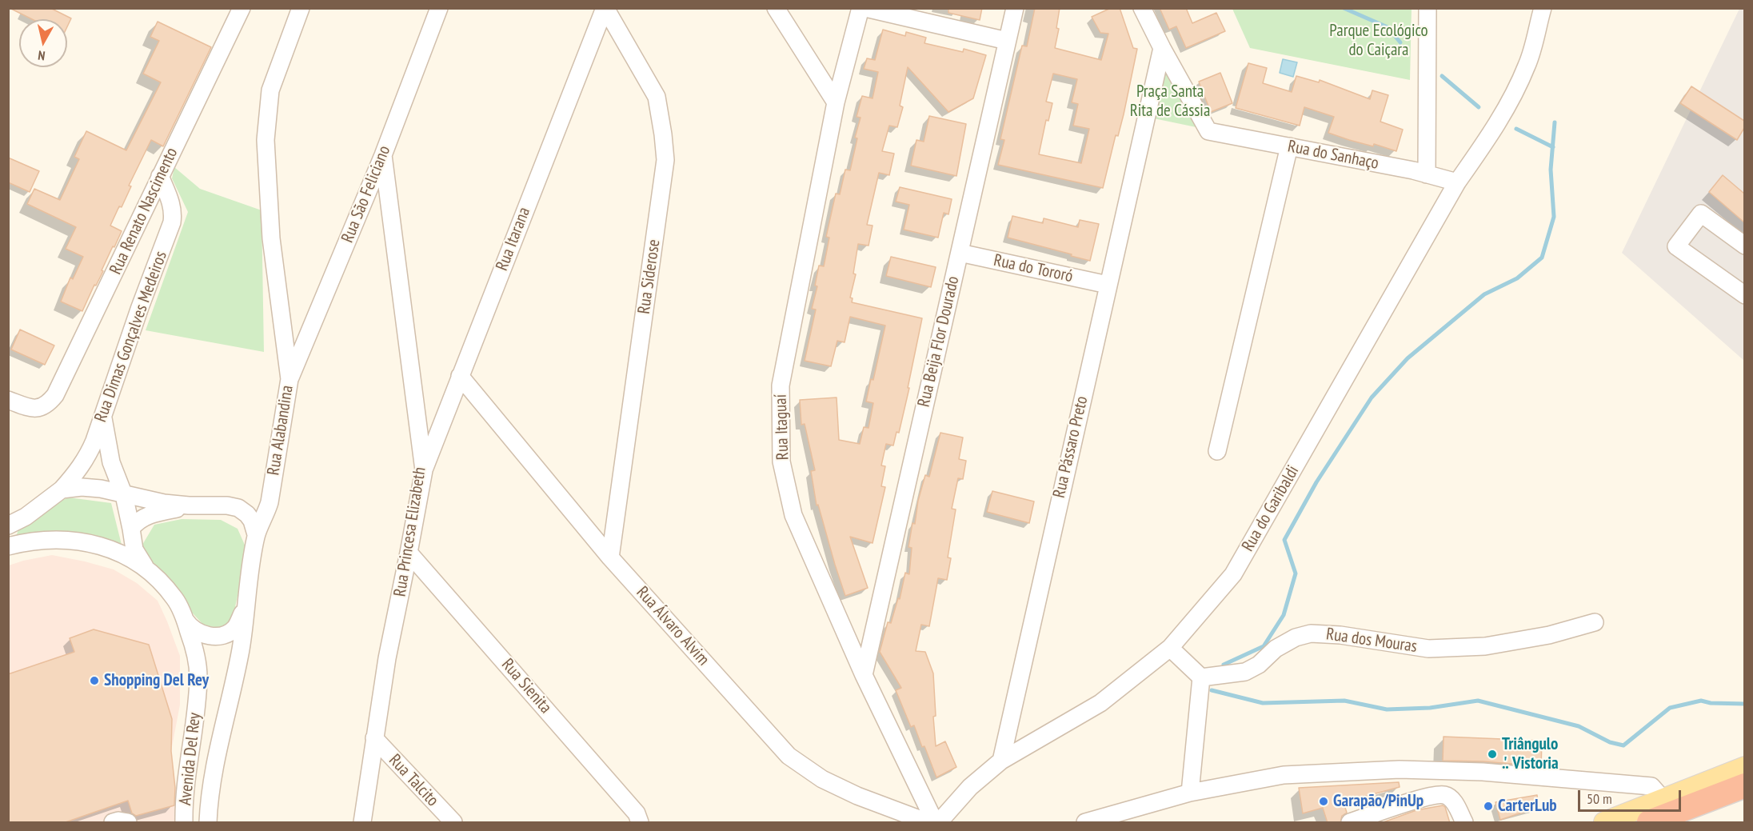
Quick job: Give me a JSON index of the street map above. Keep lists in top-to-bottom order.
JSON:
{
  "streets": {
    "street": [
      "Rua do Sanhaço",
      "Rua São Feliciano",
      "Rua Renato Nascimento",
      "Rua Itarana",
      "Rua do Tororó",
      "Rua Siderose",
      "Rua Dimas Gonçalves Medeiros",
      "Rua Beija Flor Dourado",
      "Rua Itaguaí",
      "Rua Alabandina",
      "Rua Pássaro Preto",
      "Rua do Garibaldi",
      "Rua Princesa Elizabeth",
      "Rua Álvaro Alvim",
      "Rua dos Mouras",
      "Rua Sienita",
      "Avenida Del Rey",
      "Rua Talcito"
    ]
  },
  "crossings": [
    ["Rua do Sanhaço", "Rua Pássaro Preto"],
    ["Rua do Sanhaço", "Rua do Garibaldi"],
    ["Rua São Feliciano", "Rua Alabandina"],
    ["Rua São Feliciano", "Rua Princesa Elizabeth"],
    ["Rua Renato Nascimento", "Rua Dimas Gonçalves Medeiros"],
    ["Rua Itarana", "Rua Siderose"],
    ["Rua Itarana", "Rua Princesa Elizabeth"],
    ["Rua Itarana", "Rua Álvaro Alvim"],
    ["Rua do Tororó", "Rua Beija Flor Dourado"],
    ["Rua do Tororó", "Rua Pássaro Preto"],
    ["Rua Siderose", "Rua Álvaro Alvim"],
    ["Rua Beija Flor Dourado", "Rua Itaguaí"],
    ["Rua Pássaro Preto", "Rua do Garibaldi"],
    ["Rua Princesa Elizabeth", "Rua Sienita"],
    ["Rua Princesa Elizabeth", "Rua Talcito"]
  ],
  "parks": ["Parque Ecológico do Caiçara", "Praça Santa Rita de Cássia"],
  "places": [
    "Shopping Del Rey",
    "Triângulo .'. Vistoria",
    "Garapão/PinUp",
    "CarterLub"
  ],
  "scale_bar": "50 m",
  "north": "bottom"
}
